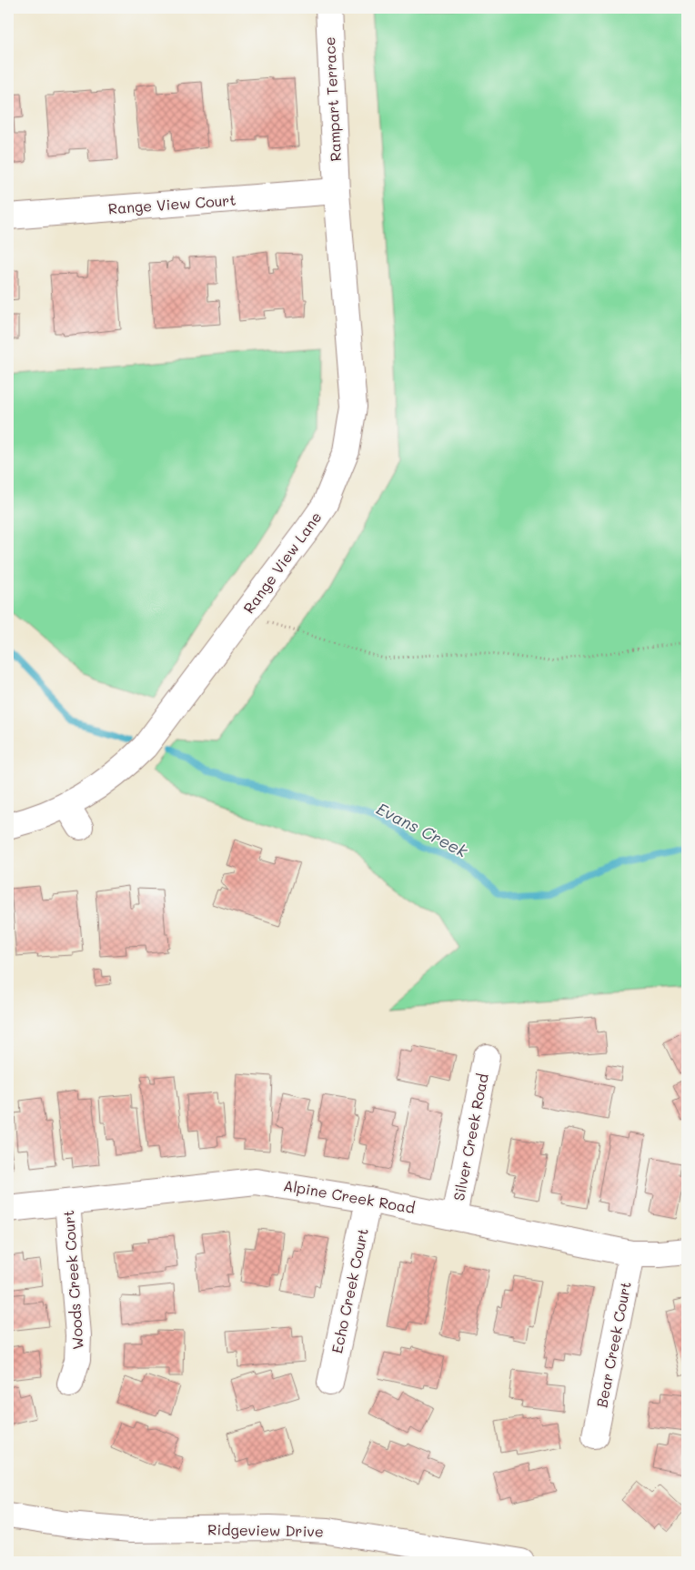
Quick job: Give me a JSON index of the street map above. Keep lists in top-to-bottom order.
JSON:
{
  "streets": {
    "street": [
      "Rampart Terrace",
      "Range View Court",
      "Range View Lane",
      "Silver Creek Road",
      "Alpine Creek Road",
      "Woods Creek Court",
      "Echo Creek Court",
      "Bear Creek Court",
      "Ridgeview Drive"
    ]
  },
  "crossings": [
    ["Rampart Terrace", "Range View Court"],
    ["Rampart Terrace", "Range View Lane"],
    ["Range View Court", "Range View Lane"],
    ["Silver Creek Road", "Alpine Creek Road"],
    ["Alpine Creek Road", "Woods Creek Court"],
    ["Alpine Creek Road", "Echo Creek Court"],
    ["Alpine Creek Road", "Bear Creek Court"]
  ],
  "water": ["Evans Creek"]
}
